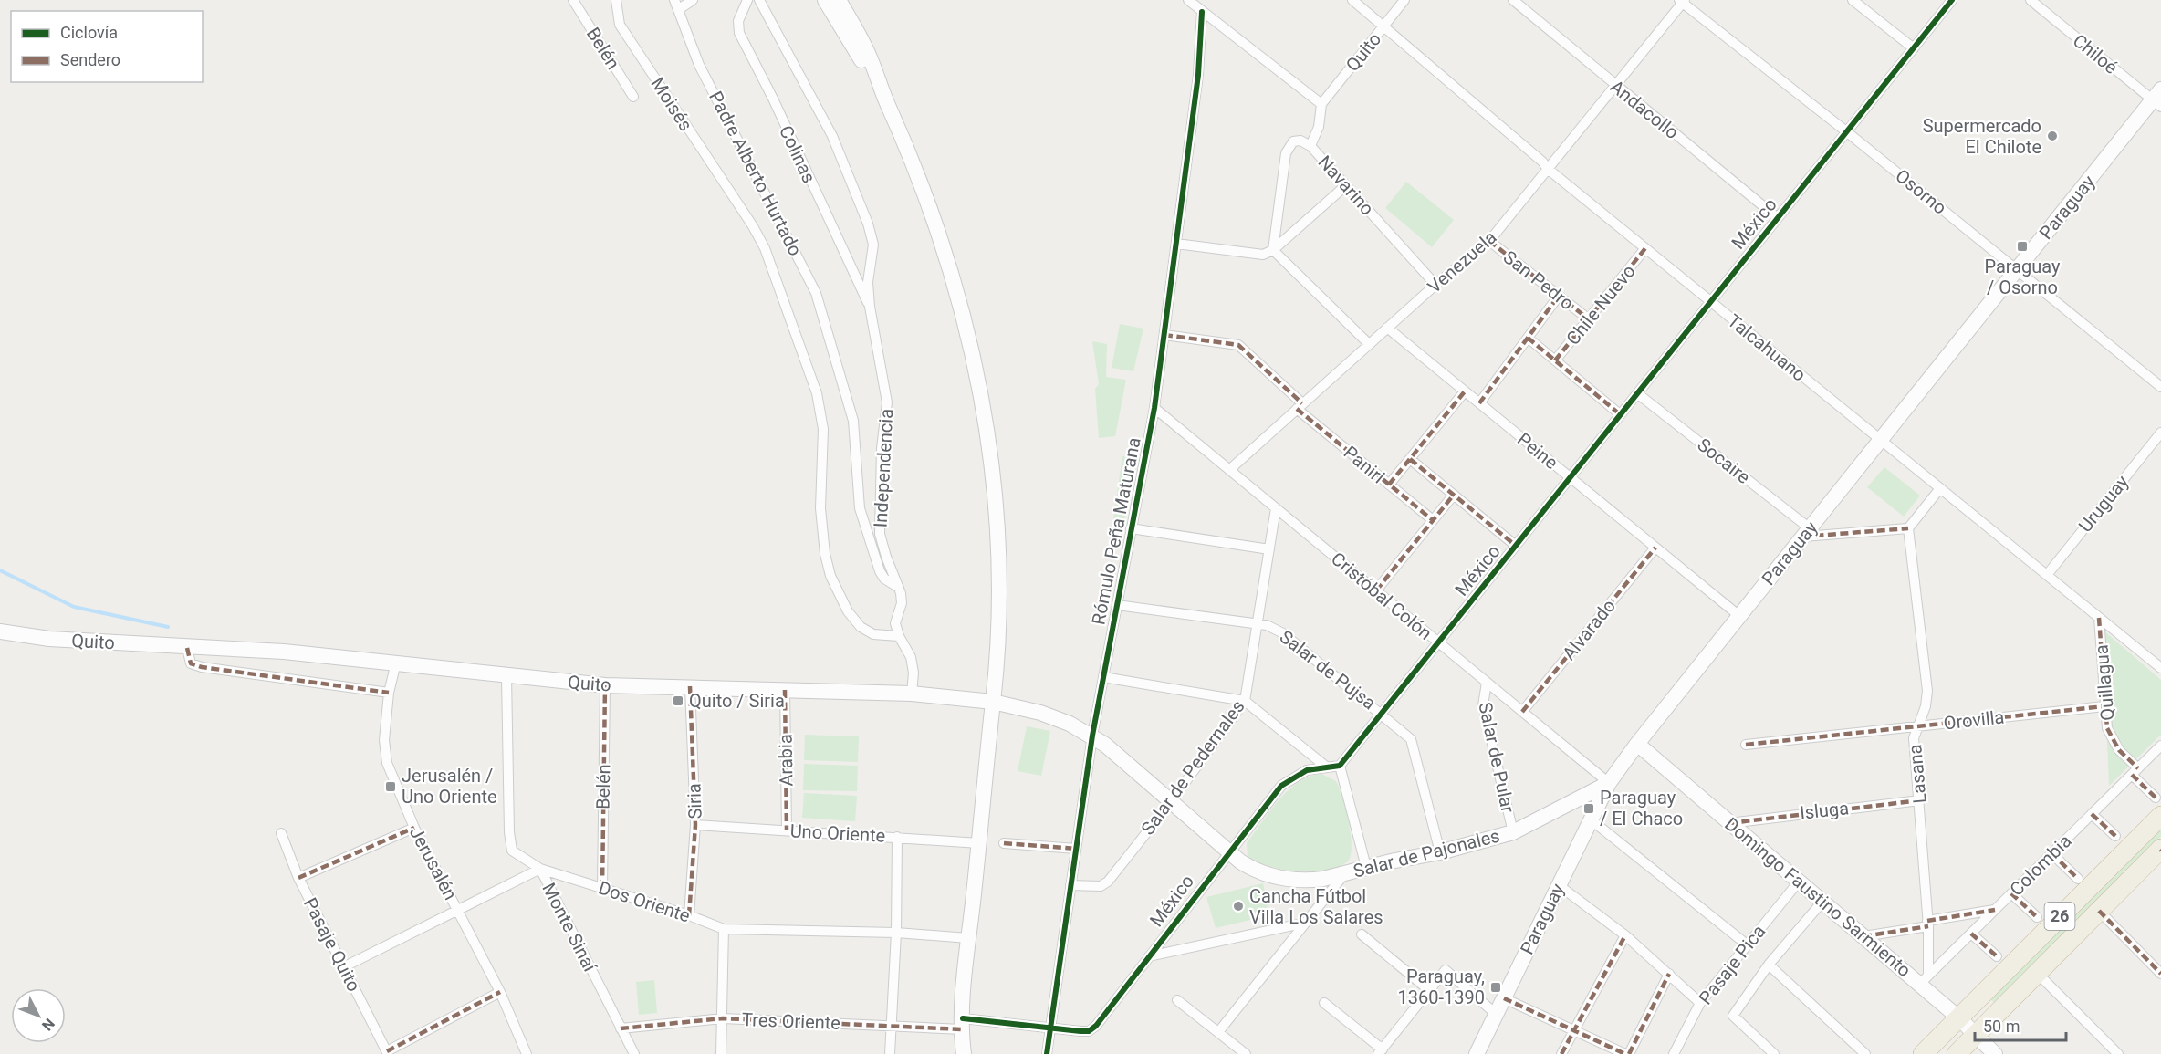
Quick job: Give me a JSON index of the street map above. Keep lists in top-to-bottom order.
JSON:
{
  "streets": {
    "highway": ["26"],
    "main road": [
      "Quito",
      "Paraguay",
      "Salar de Pajonales",
      "Domingo Faustino Sarmiento"
    ],
    "street": [
      "Belén",
      "Chiloé",
      "Moisés",
      "Andacollo",
      "Colinas",
      "Padre Alberto Hurtado",
      "Navarino",
      "Osorno",
      "México",
      "Venezuela",
      "San Pedro",
      "Chile Nuevo",
      "Talcahuano",
      "Peine",
      "Socaire",
      "Paniri",
      "Independencia",
      "Uruguay",
      "Rómulo Peña Maturana",
      "Cristóbal Colón",
      "Alvarado",
      "Salar de Pujsa",
      "Quillagua",
      "Orovilla",
      "Salar de Pular",
      "Arabia",
      "Salar de Pedernales",
      "Lasana",
      "Siria",
      "Isluga",
      "Uno Oriente",
      "Jerusalén",
      "Colombia",
      "Dos Oriente",
      "Monte Sinaí",
      "Pasaje Quito",
      "Pasaje Pica",
      "Tres Oriente"
    ]
  },
  "crossings": [
    ["Belén", "Quito"],
    ["Belén", "Dos Oriente"],
    ["Quito", "Navarino"],
    ["Quito", "Talcahuano"],
    ["Quito", "Independencia"],
    ["Quito", "Arabia"],
    ["Quito", "Siria"],
    ["Quito", "Salar de Pajonales"],
    ["Quito", "Jerusalén"],
    ["Quito", "Monte Sinaí"],
    ["Chiloé", "Paraguay"],
    ["Moisés", "Independencia"],
    ["Andacollo", "México"],
    ["Andacollo", "Venezuela"],
    ["Colinas", "Independencia"],
    ["Padre Alberto Hurtado", "Independencia"],
    ["Navarino", "Venezuela"],
    ["Osorno", "Paraguay"],
    ["Osorno", "México"],
    ["Osorno", "Venezuela"],
    ["Paraguay", "Talcahuano"],
    ["Paraguay", "Peine"],
    ["Paraguay", "Socaire"],
    ["Paraguay", "Cristóbal Colón"],
    ["Paraguay", "Salar de Pajonales"],
    ["Paraguay", "Domingo Faustino Sarmiento"],
    ["México", "Talcahuano"],
    ["México", "Peine"],
    ["México", "Socaire"],
    ["México", "Paniri"],
    ["México", "Rómulo Peña Maturana"],
    ["México", "Cristóbal Colón"],
    ["México", "Salar de Pujsa"],
    ["México", "Salar de Pajonales"],
    ["México", "Tres Oriente"],
    ["Venezuela", "San Pedro"],
    ["Venezuela", "Talcahuano"],
    ["Venezuela", "Peine"],
    ["Venezuela", "Paniri"],
    ["Venezuela", "Cristóbal Colón"],
    ["San Pedro", "Chile Nuevo"],
    ["Chile Nuevo", "Talcahuano"],
    ["Chile Nuevo", "Peine"],
    ["Talcahuano", "Uruguay"],
    ["Talcahuano", "Quillagua"],
    ["Peine", "Alvarado"],
    ["Paniri", "Rómulo Peña Maturana"],
    ["Rómulo Peña Maturana", "Cristóbal Colón"],
    ["Rómulo Peña Maturana", "Salar de Pujsa"],
    ["Rómulo Peña Maturana", "Salar de Pedernales"],
    ["Rómulo Peña Maturana", "Salar de Pajonales"],
    ["Cristóbal Colón", "Alvarado"],
    ["Cristóbal Colón", "Salar de Pular"],
    ["Cristóbal Colón", "Salar de Pedernales"],
    ["Cristóbal Colón", "Salar de Pajonales"],
    ["Salar de Pujsa", "Salar de Pedernales"],
    ["Salar de Pujsa", "Salar de Pajonales"],
    ["Quillagua", "Orovilla"],
    ["Quillagua", "Colombia"],
    ["Quillagua", "26"],
    ["Orovilla", "Lasana"],
    ["Salar de Pular", "Salar de Pajonales"],
    ["Arabia", "Uno Oriente"],
    ["Salar de Pedernales", "Salar de Pajonales"],
    ["Lasana", "Isluga"],
    ["Lasana", "Colombia"],
    ["Lasana", "Domingo Faustino Sarmiento"],
    ["Siria", "Uno Oriente"],
    ["Siria", "Dos Oriente"],
    ["Isluga", "Domingo Faustino Sarmiento"],
    ["Colombia", "Domingo Faustino Sarmiento"],
    ["Domingo Faustino Sarmiento", "26"],
    ["Domingo Faustino Sarmiento", "Pasaje Pica"],
    ["Dos Oriente", "Monte Sinaí"],
    ["Monte Sinaí", "Tres Oriente"]
  ],
  "places": {
    "other": ["Supermercado El Chilote", "Cancha Fútbol Villa Los Salares"],
    "transit": [
      "Paraguay / Osorno",
      "Quito / Siria",
      "Jerusalén / Uno Oriente",
      "Paraguay / El Chaco",
      "Paraguay, 1360-1390"
    ]
  },
  "legend": ["Ciclovía", "Sendero"],
  "scale_bar": "50 m",
  "north": "bottom right"
}
